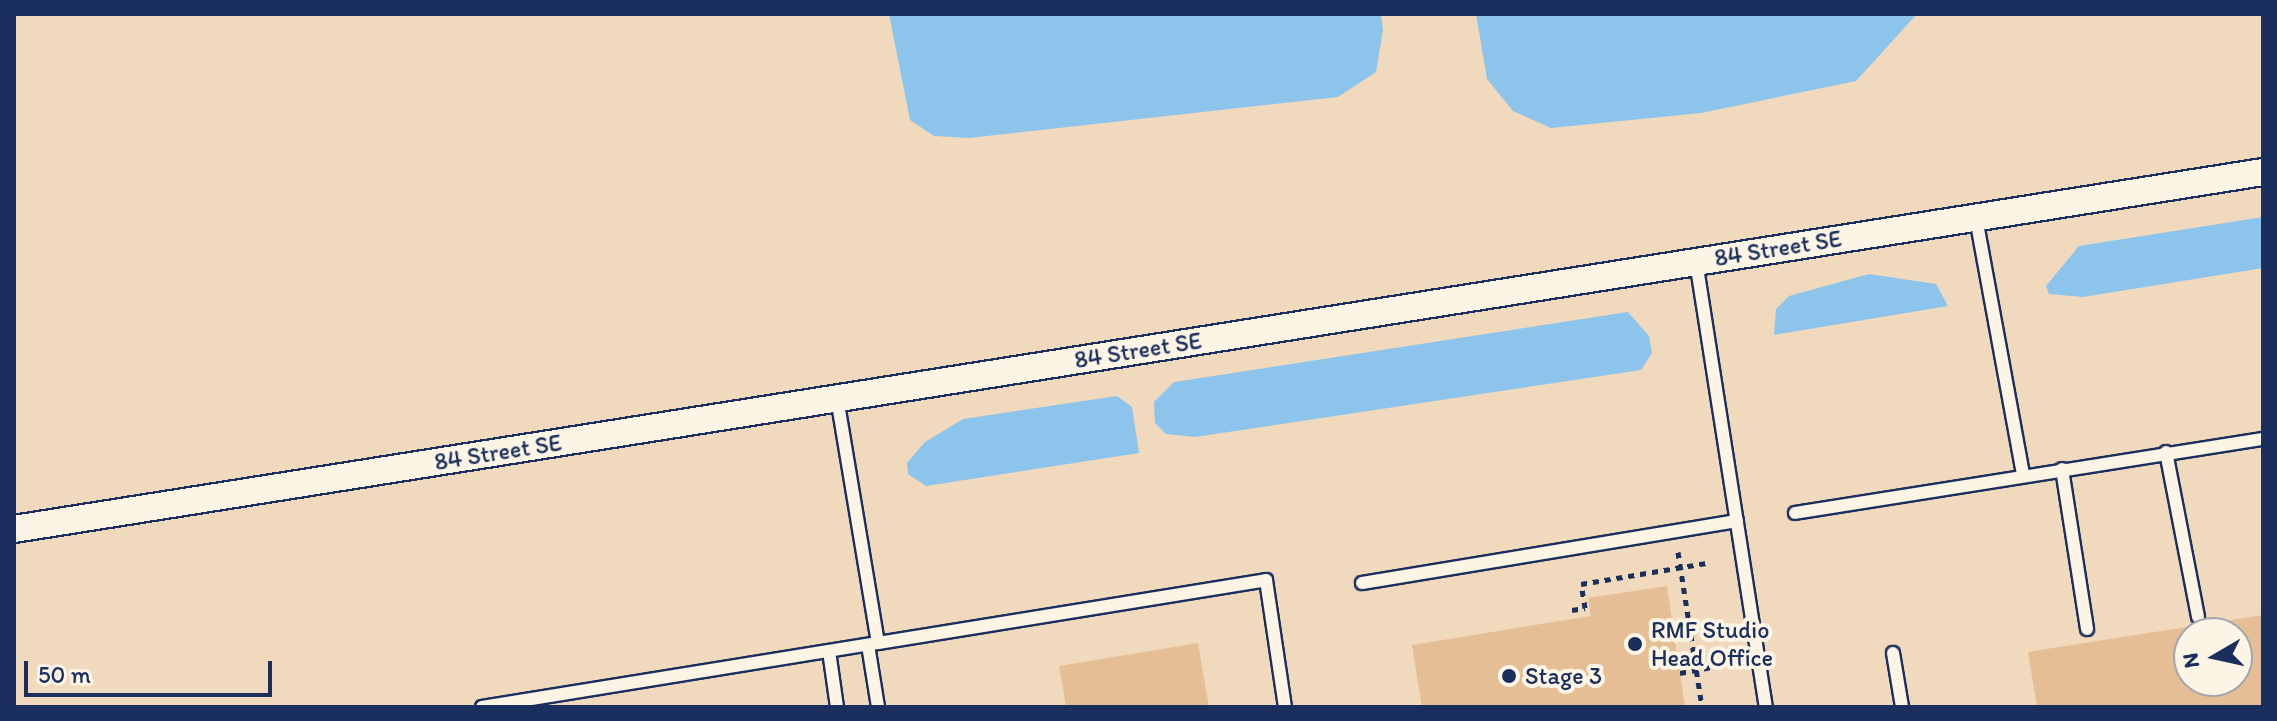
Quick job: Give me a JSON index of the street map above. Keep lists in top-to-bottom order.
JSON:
{
  "streets": {
    "street": ["84 Street SE"]
  },
  "places": ["RMF Studio Head Office", "Stage 3"],
  "scale_bar": "50 m",
  "north": "left"
}
